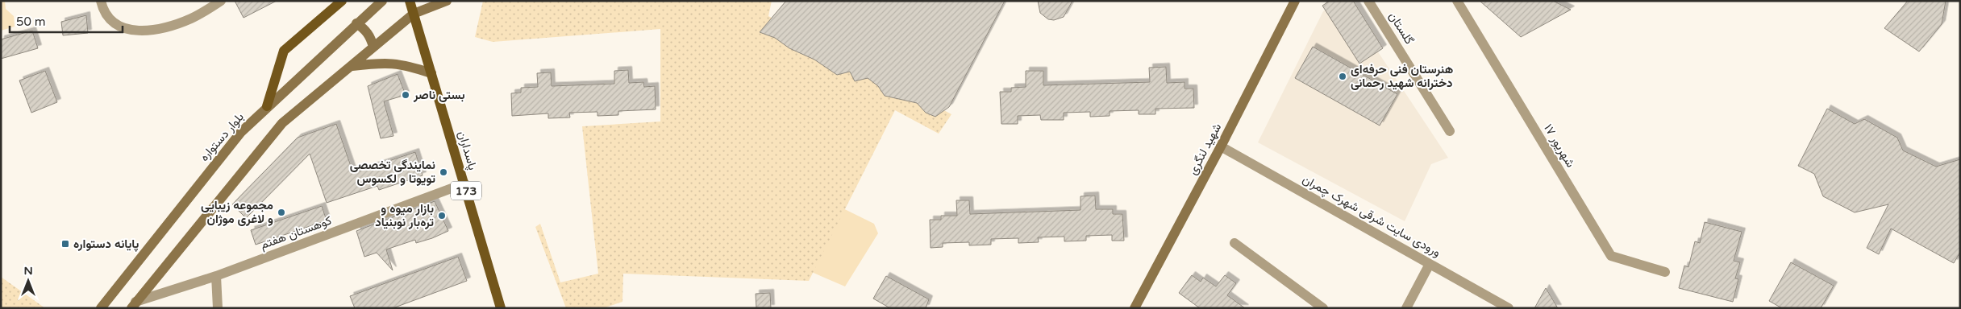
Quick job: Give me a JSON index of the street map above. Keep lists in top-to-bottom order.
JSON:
{
  "streets": {
    "main road": [
      "بلوار دستواره",
      "شهید لنگری",
      "پاسداران",
      "173"
    ],
    "street": [
      "گلستان",
      "۱۷ شهریور",
      "ورودی سایت شرقی شهرک چمران",
      "کوهستان هفتم"
    ]
  },
  "crossings": [
    ["شهید لنگری", "ورودی سایت شرقی شهرک چمران"],
    ["پاسداران", "کوهستان هفتم"]
  ],
  "places": {
    "other": [
      "هنرستان فنی حرفه‌ای دخترانه شهید رحمانی",
      "بستی ناصر",
      "نمایندگی تخصصی تویوتا و لکسوس",
      "مجموعه زیبایی و لاغری موژان",
      "بازار میوه و تره‌بار نوبنیاد"
    ],
    "transit": ["پایانه دستواره"]
  },
  "scale_bar": "50 m",
  "north": "top"
}
